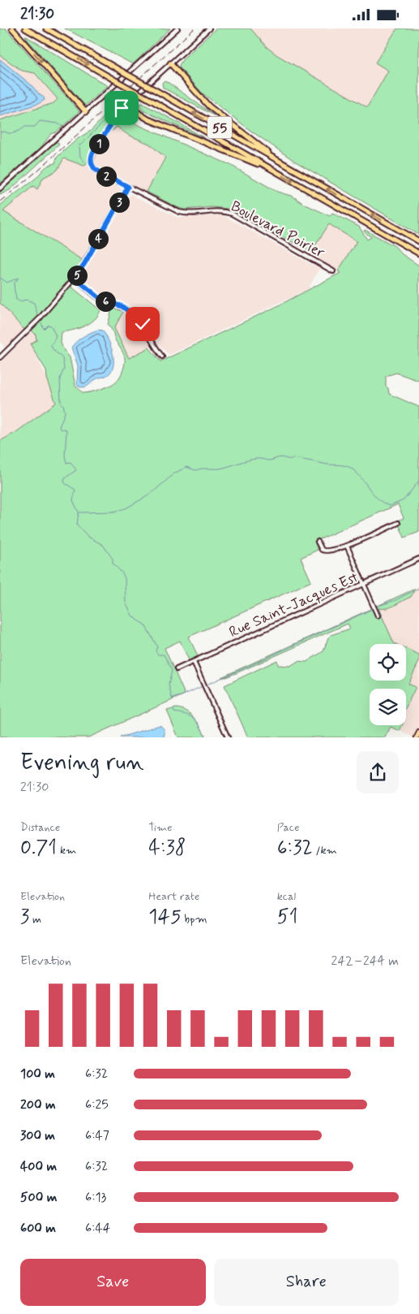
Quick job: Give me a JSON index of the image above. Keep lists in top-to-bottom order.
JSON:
{
  "streets": {
    "highway": ["55"],
    "street": ["Boulevard Poirier", "Rue Saint-Jacques Est"]
  },
  "page": {
    "status": "21:30",
    "pins": [
      "1",
      "2",
      "3",
      "4",
      "5",
      "6"
    ],
    "heading": ["Evening run", "21:30"],
    "stats": [
      ["Distance", "0.71 km"],
      ["Time", "4:38"],
      ["Pace", "6:32 /km"],
      ["Elevation", "3 m"],
      ["Heart rate", "145 bpm"],
      ["kcal", "51"]
    ],
    "chart": ["Elevation", "242–244 m"],
    "list": [
      {
        "name": "100 m",
        "note": "6:32"
      },
      {
        "name": "200 m",
        "note": "6:25"
      },
      {
        "name": "300 m",
        "note": "6:47"
      },
      {
        "name": "400 m",
        "note": "6:32"
      },
      {
        "name": "500 m",
        "note": "6:13"
      },
      {
        "name": "600 m",
        "note": "6:44"
      }
    ],
    "buttons": ["Save", "Share"]
  }
}
